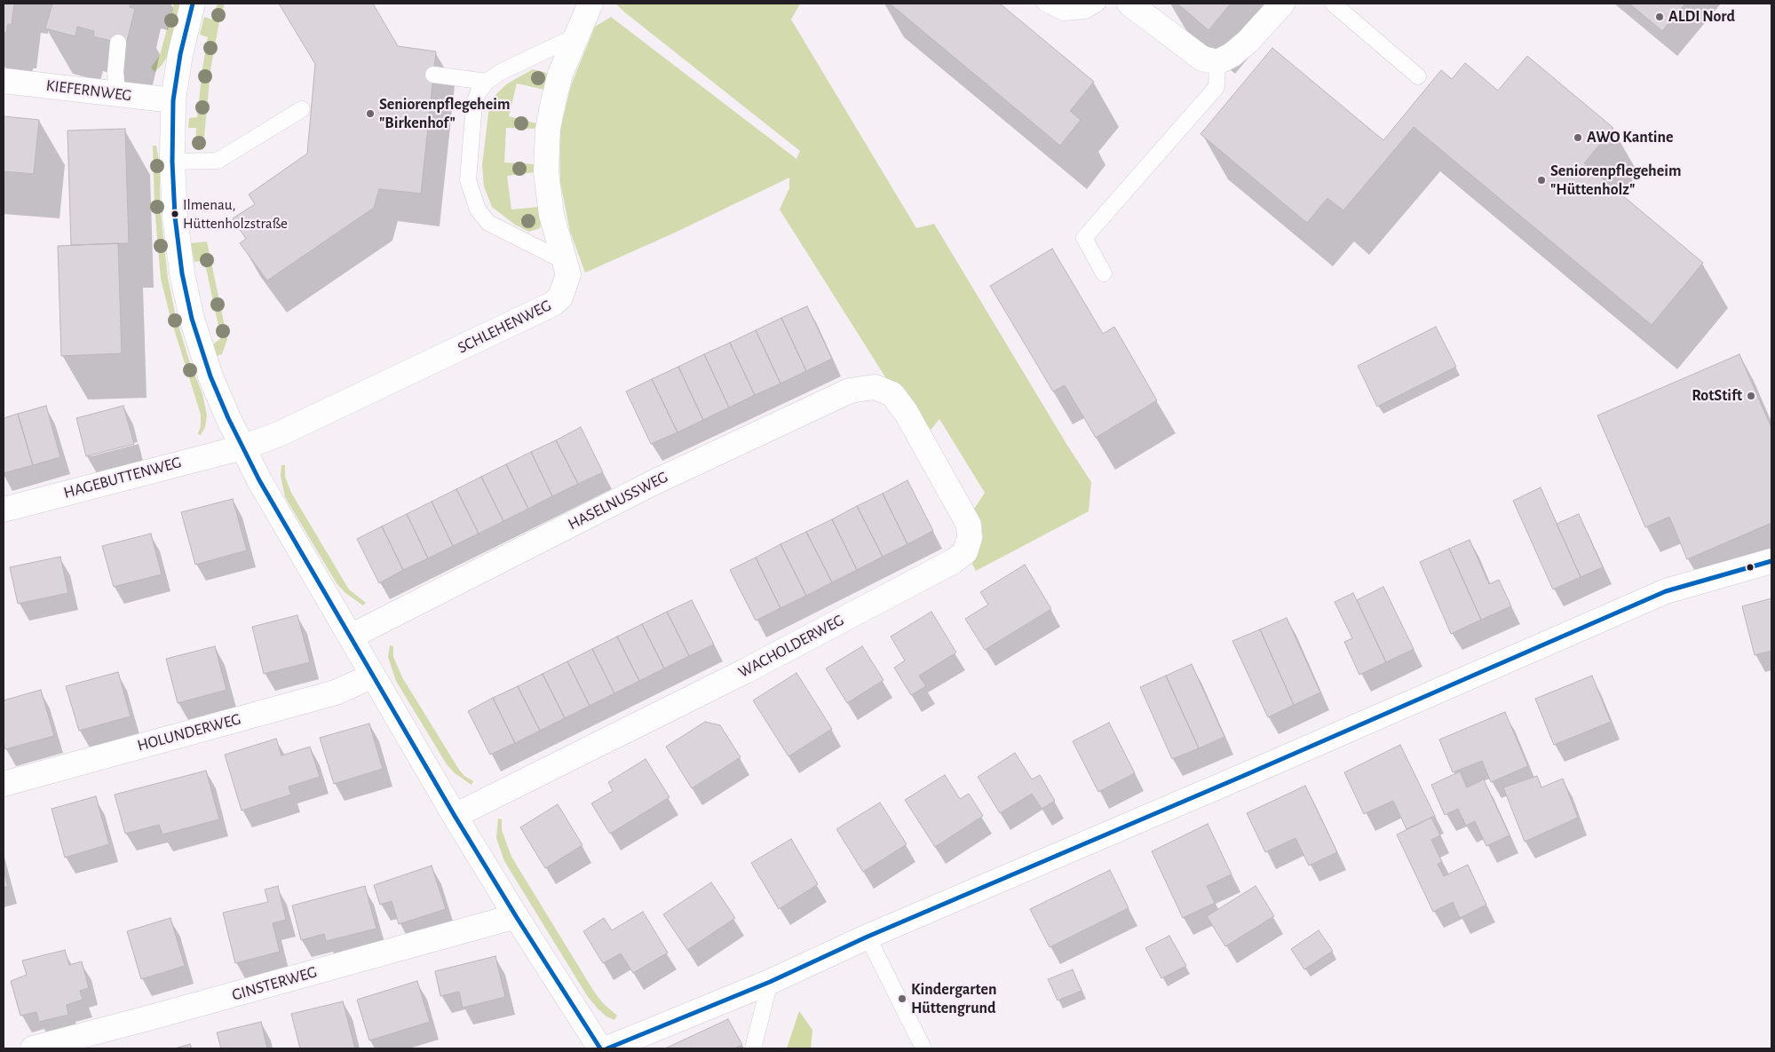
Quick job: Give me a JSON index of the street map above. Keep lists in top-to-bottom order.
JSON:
{
  "streets": {
    "street": [
      "KIEFERNWEG",
      "SCHLEHENWEG",
      "HAGEBUTTENWEG",
      "HASELNUSSWEG",
      "WACHOLDERWEG",
      "HOLUNDERWEG",
      "GINSTERWEG"
    ]
  },
  "crossings": [
    ["SCHLEHENWEG", "HAGEBUTTENWEG"],
    ["HASELNUSSWEG", "WACHOLDERWEG"]
  ],
  "places": [
    "ALDI Nord",
    "Seniorenpflegeheim \"Birkenhof\"",
    "AWO Kantine",
    "Seniorenpflegeheim \"Hüttenholz\"",
    "Ilmenau, Hüttenholzstraße",
    "RotStift",
    "Kindergarten Hüttengrund"
  ]
}
